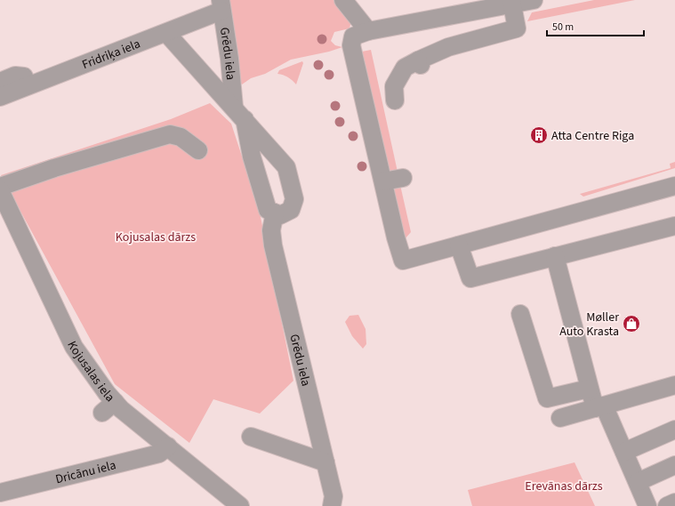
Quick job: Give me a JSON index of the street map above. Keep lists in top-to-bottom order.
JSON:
{
  "streets": {
    "street": [
      "Grēdu iela",
      "Fridriķa iela",
      "Kojusalas iela",
      "Dricānu iela"
    ]
  },
  "crossings": [
    ["Grēdu iela", "Fridriķa iela"],
    ["Kojusalas iela", "Dricānu iela"]
  ],
  "parks": ["Kojusalas dārzs", "Erevānas dārzs"],
  "places": {
    "building": ["Atta Centre Riga"],
    "shop": ["Møller Auto Krasta"]
  },
  "scale_bar": "50 m"
}
